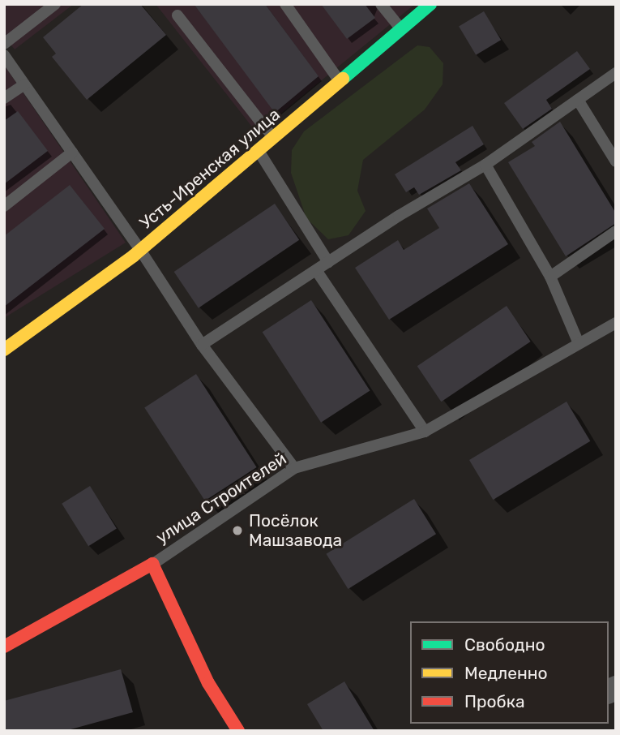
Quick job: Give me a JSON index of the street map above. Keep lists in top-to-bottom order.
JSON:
{
  "streets": {
    "street": ["Усть-Иренская улица", "улица Строителей"]
  },
  "places": ["Посёлок Машзавода"],
  "legend": ["Свободно", "Медленно", "Пробка"]
}
